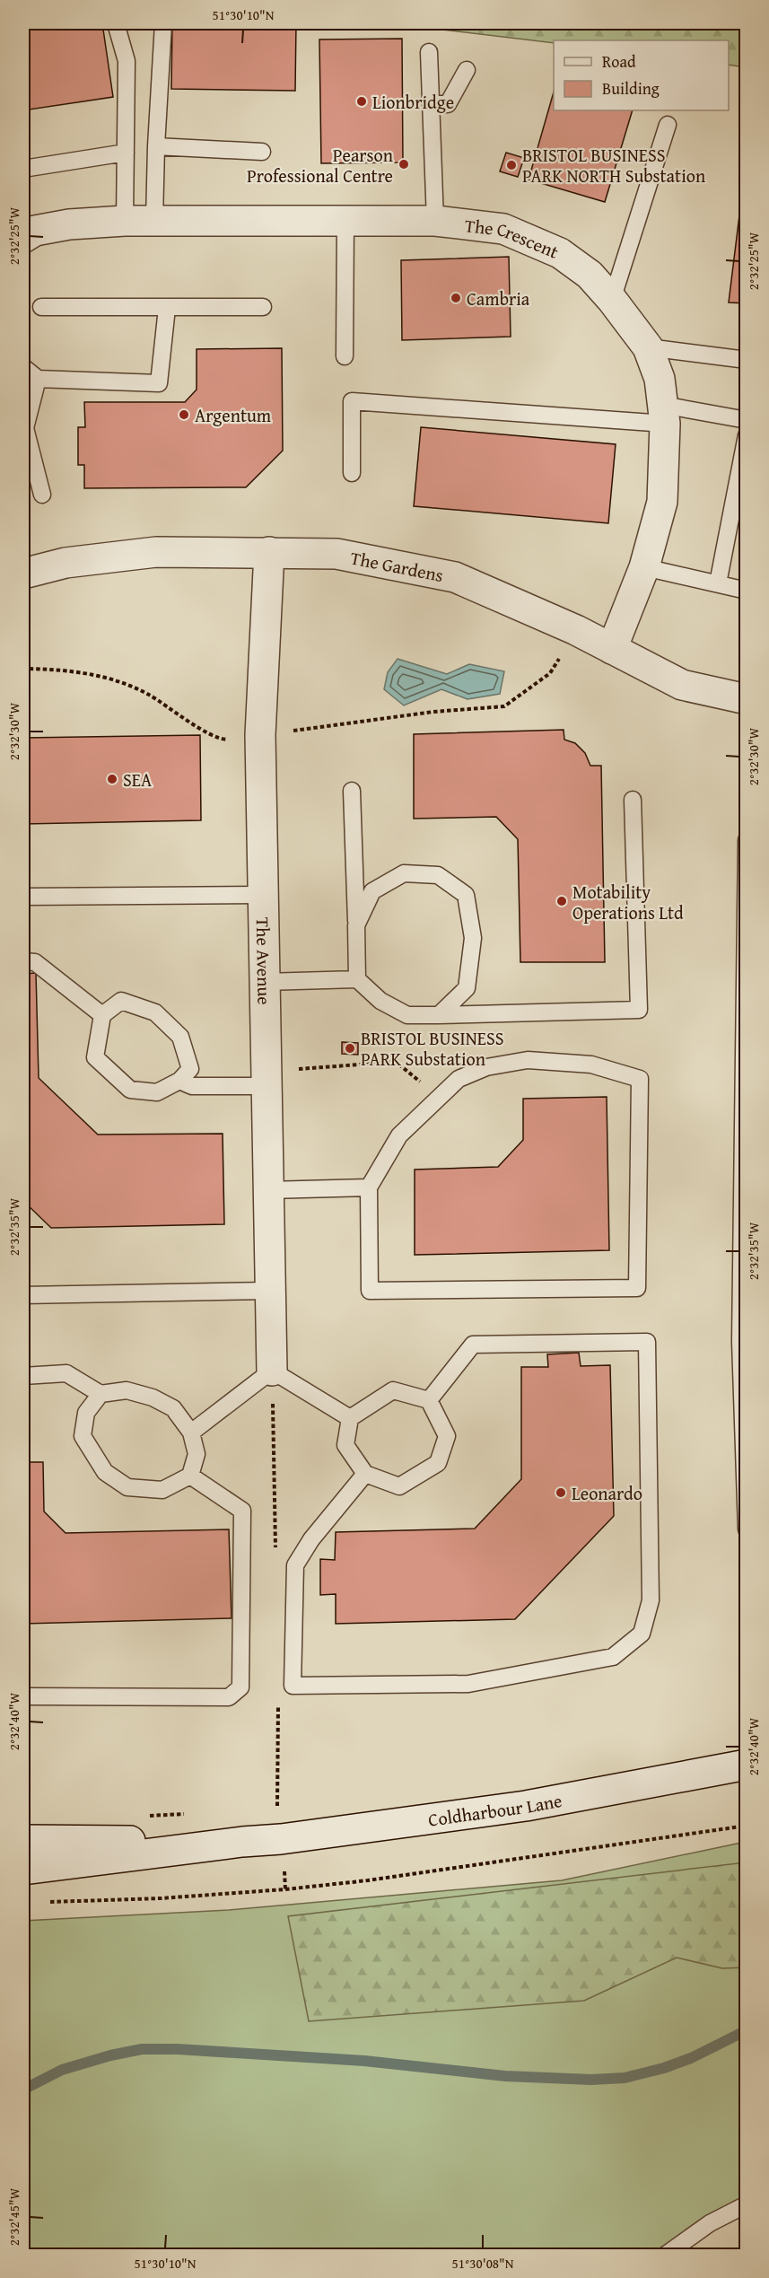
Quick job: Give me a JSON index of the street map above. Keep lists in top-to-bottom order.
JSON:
{
  "streets": {
    "street": [
      "The Crescent",
      "The Gardens",
      "The Avenue",
      "Coldharbour Lane"
    ]
  },
  "crossings": [
    ["The Crescent", "The Gardens"],
    ["The Gardens", "The Avenue"]
  ],
  "places": [
    "Lionbridge",
    "Pearson Professional Centre",
    "BRISTOL BUSINESS PARK NORTH Substation",
    "Cambria",
    "Argentum",
    "SEA",
    "Motability Operations Ltd",
    "BRISTOL BUSINESS PARK Substation",
    "Leonardo"
  ],
  "legend": ["Road", "Building"],
  "coordinates": [
    "51°30'10\"N",
    "2°32'25\"W",
    "2°32'30\"W",
    "2°32'35\"W",
    "2°32'40\"W",
    "2°32'45\"W",
    "51°30'08\"N"
  ]
}
